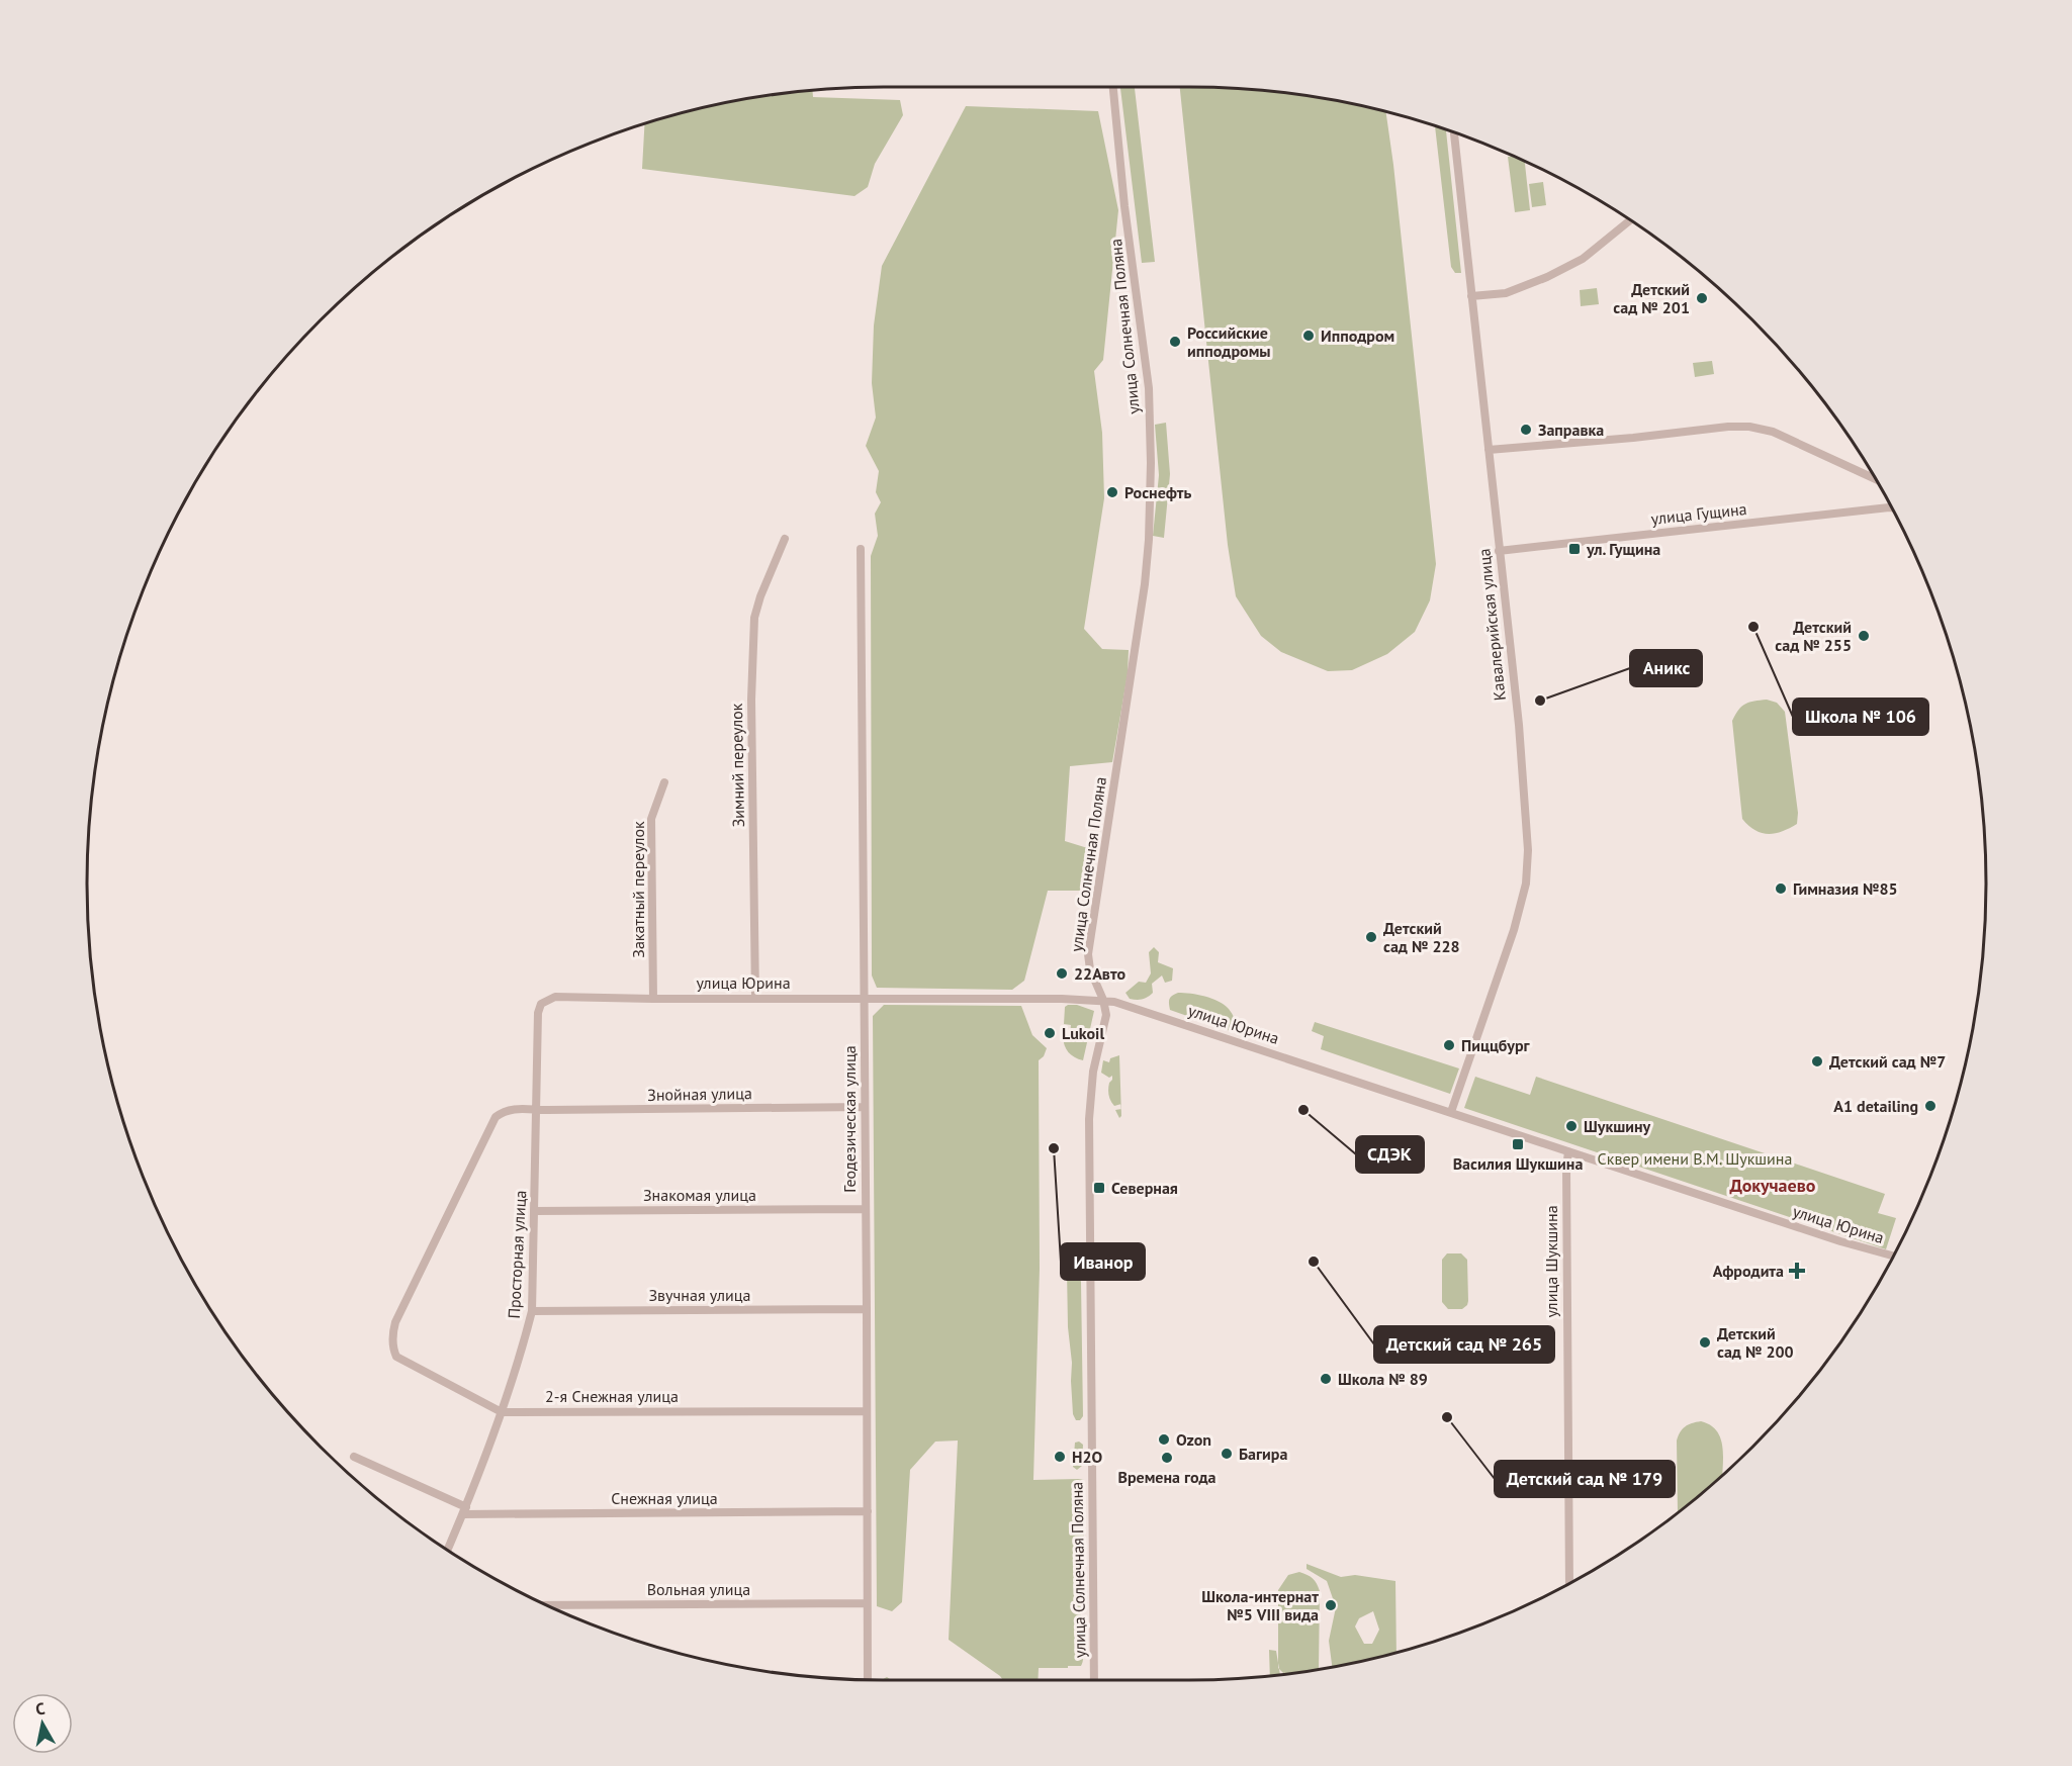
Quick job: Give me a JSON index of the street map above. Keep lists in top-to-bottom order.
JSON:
{
  "streets": {
    "street": [
      "улица Солнечная Поляна",
      "улица Гущина",
      "Кавалерийская улица",
      "Зимний переулок",
      "Закатный переулок",
      "улица Юрина",
      "Знойная улица",
      "Геодезическая улица",
      "Знакомая улица",
      "Просторная улица",
      "улица Шукшина",
      "Звучная улица",
      "2-я Снежная улица",
      "Снежная улица",
      "Вольная улица"
    ]
  },
  "crossings": [
    ["улица Солнечная Поляна", "улица Юрина"],
    ["улица Гущина", "Кавалерийская улица"],
    ["Кавалерийская улица", "улица Юрина"],
    ["Зимний переулок", "улица Юрина"],
    ["Закатный переулок", "улица Юрина"],
    ["улица Юрина", "Геодезическая улица"],
    ["улица Юрина", "Просторная улица"],
    ["улица Юрина", "улица Шукшина"],
    ["Знойная улица", "Геодезическая улица"],
    ["Знойная улица", "Просторная улица"],
    ["Знойная улица", "2-я Снежная улица"],
    ["Геодезическая улица", "Знакомая улица"],
    ["Геодезическая улица", "Звучная улица"],
    ["Геодезическая улица", "2-я Снежная улица"],
    ["Геодезическая улица", "Снежная улица"],
    ["Геодезическая улица", "Вольная улица"],
    ["Знакомая улица", "Просторная улица"],
    ["Просторная улица", "Звучная улица"],
    ["Просторная улица", "2-я Снежная улица"],
    ["Просторная улица", "Снежная улица"]
  ],
  "districts": ["Докучаево"],
  "parks": ["Сквер имени В.М. Шукшина"],
  "places": {
    "other": [
      "Детский сад № 201",
      "Ипподром",
      "Российские ипподромы",
      "Заправка",
      "Роснефть",
      "Школа № 106",
      "Детский сад № 255",
      "Аникс",
      "Гимназия №85",
      "Детский сад № 228",
      "22Авто",
      "Lukoil",
      "Пиццбург",
      "Детский сад №7",
      "A1 detailing",
      "СДЭК",
      "Шукшину",
      "Иванор",
      "Детский сад № 265",
      "Детский сад № 200",
      "Школа № 89",
      "Детский сад № 179",
      "Ozon",
      "Багира",
      "H2O",
      "Времена года",
      "Школа-интернат №5 VIII вида"
    ],
    "transit": ["ул. Гущина", "Василия Шукшина", "Северная"],
    "health": ["Афродита"]
  },
  "north": "top"
}
